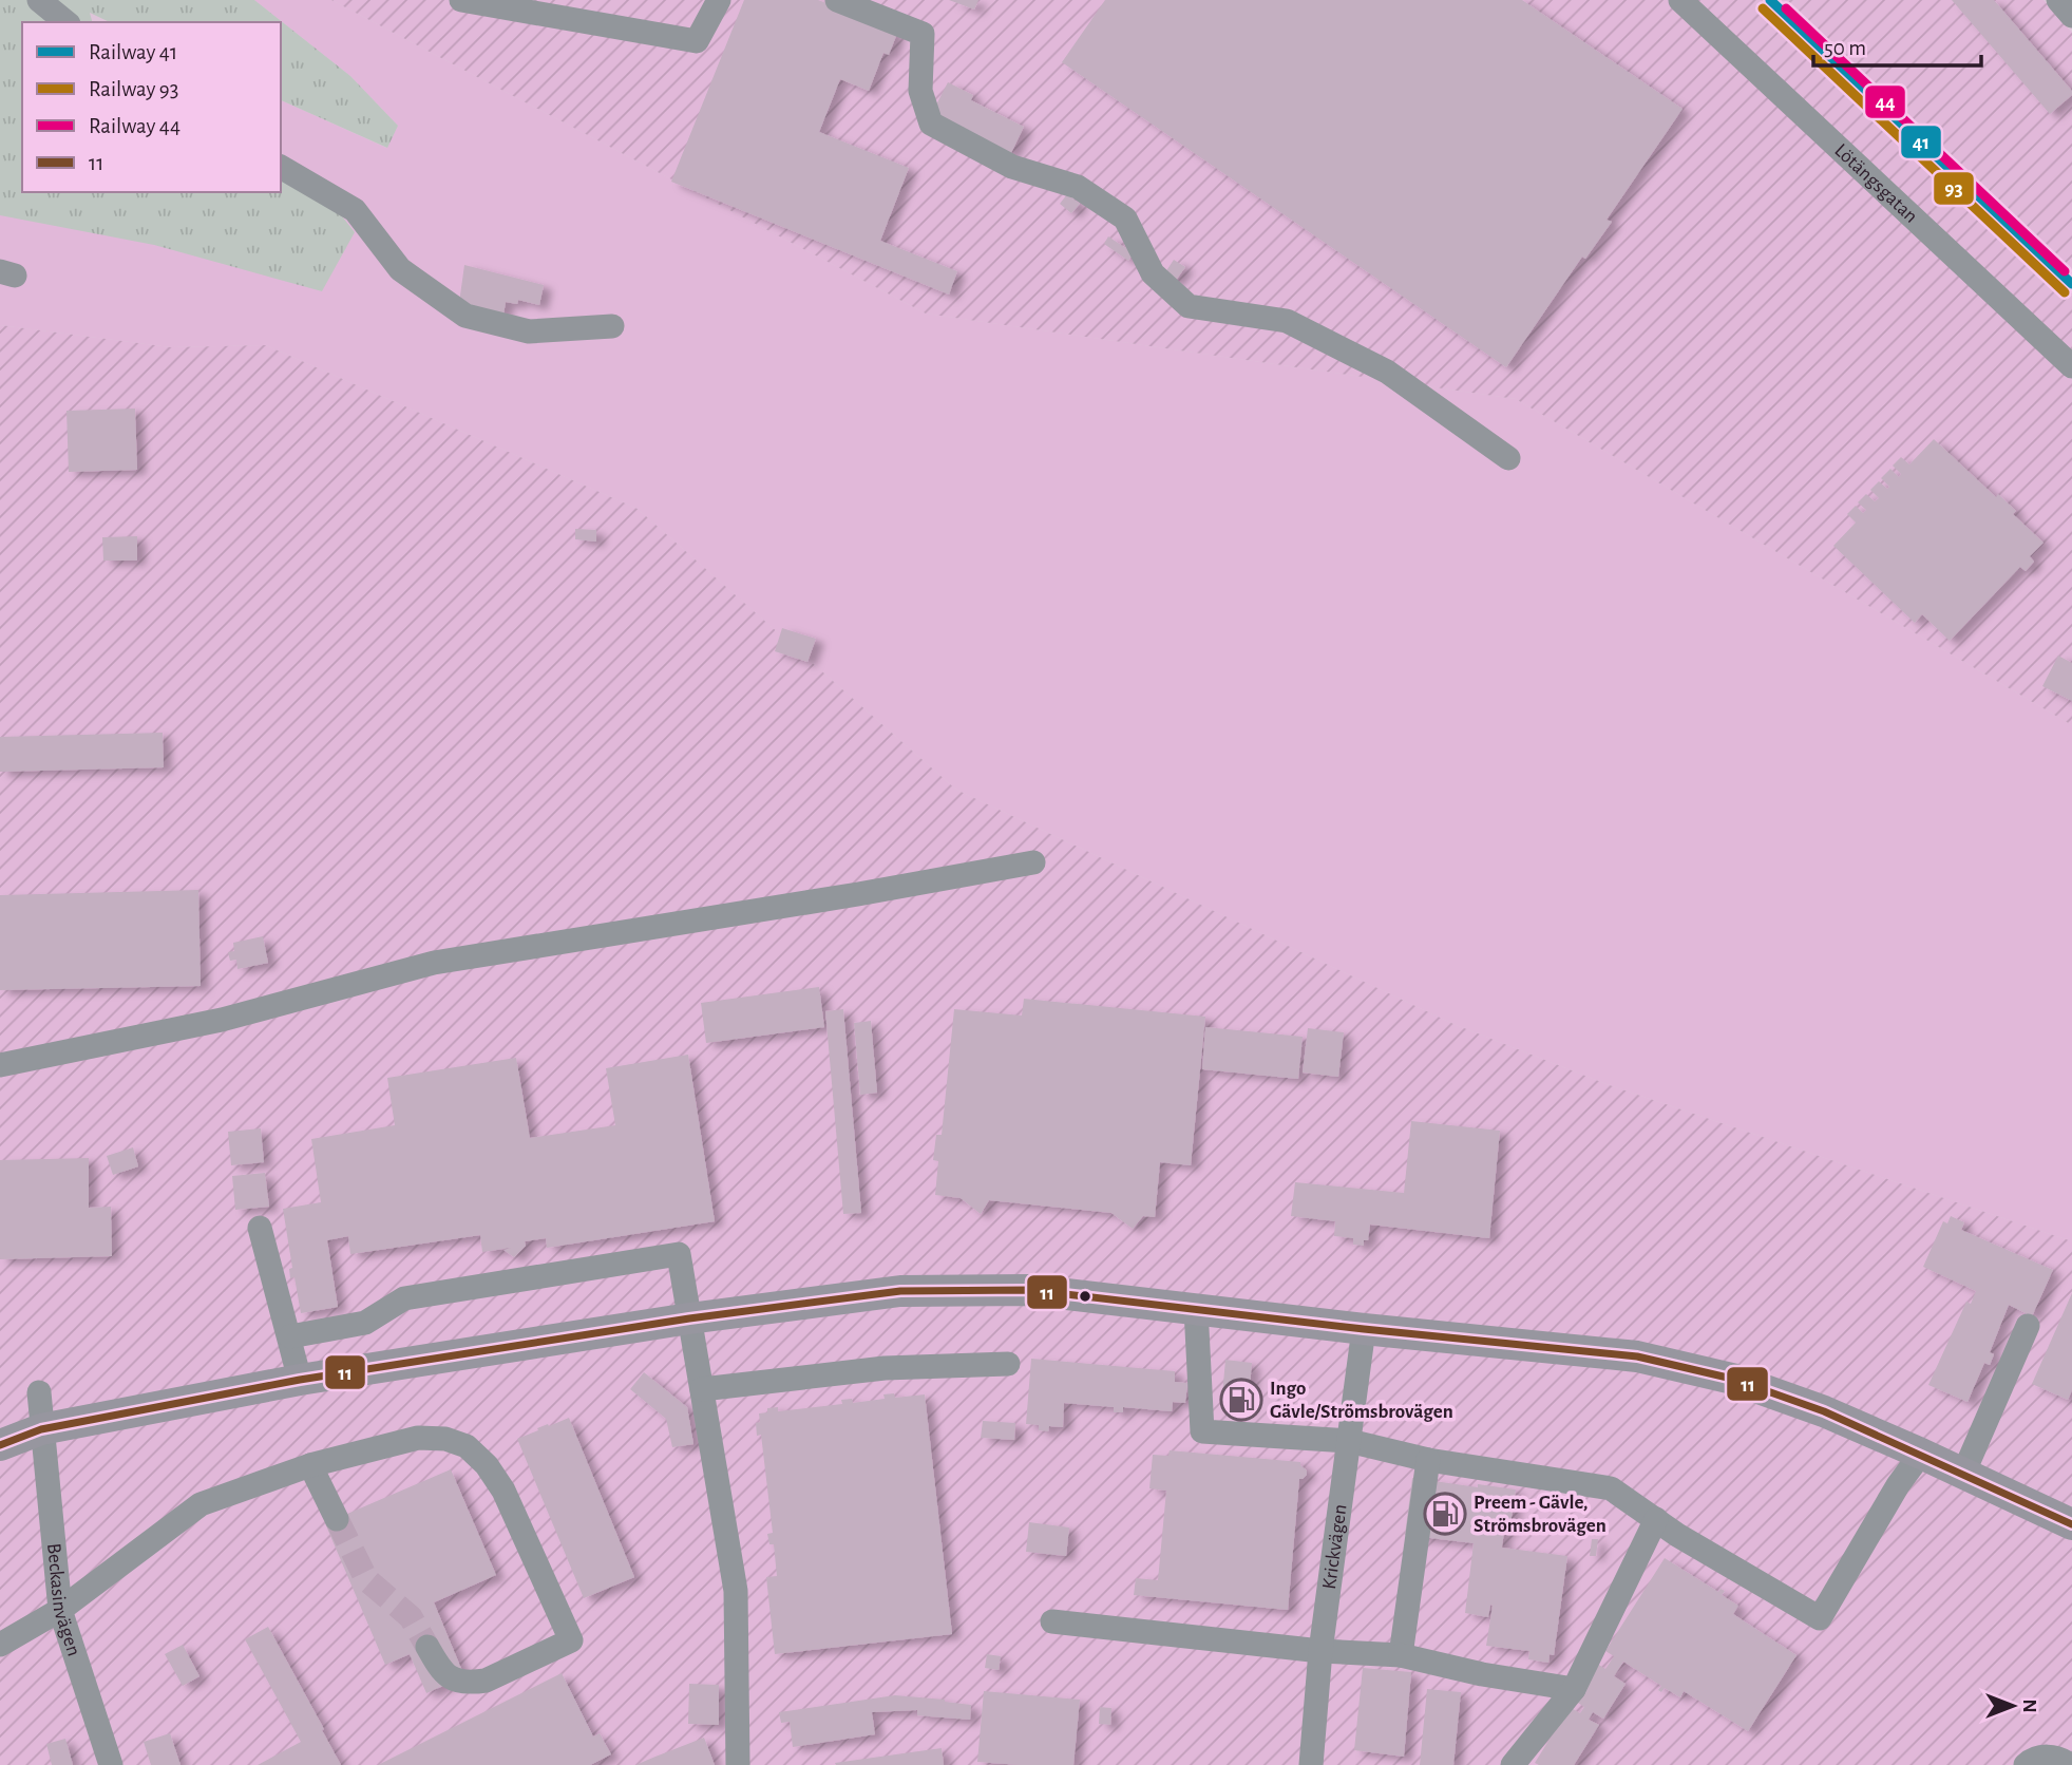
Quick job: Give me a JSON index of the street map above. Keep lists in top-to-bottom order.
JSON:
{
  "streets": {
    "street": ["Lötängsgatan", "Krickvägen", "Beckasinvägen"]
  },
  "places": {
    "fuel station": ["Ingo Gävle/Strömsbrovägen", "Preem - Gävle, Strömsbrovägen"]
  },
  "lines": [
    "rail line 41",
    "rail line 93",
    "rail line 44",
    "transit line 11"
  ],
  "legend": [
    "Railway 41",
    "Railway 93",
    "Railway 44",
    "11"
  ],
  "scale_bar": "50 m",
  "north": "right"
}
